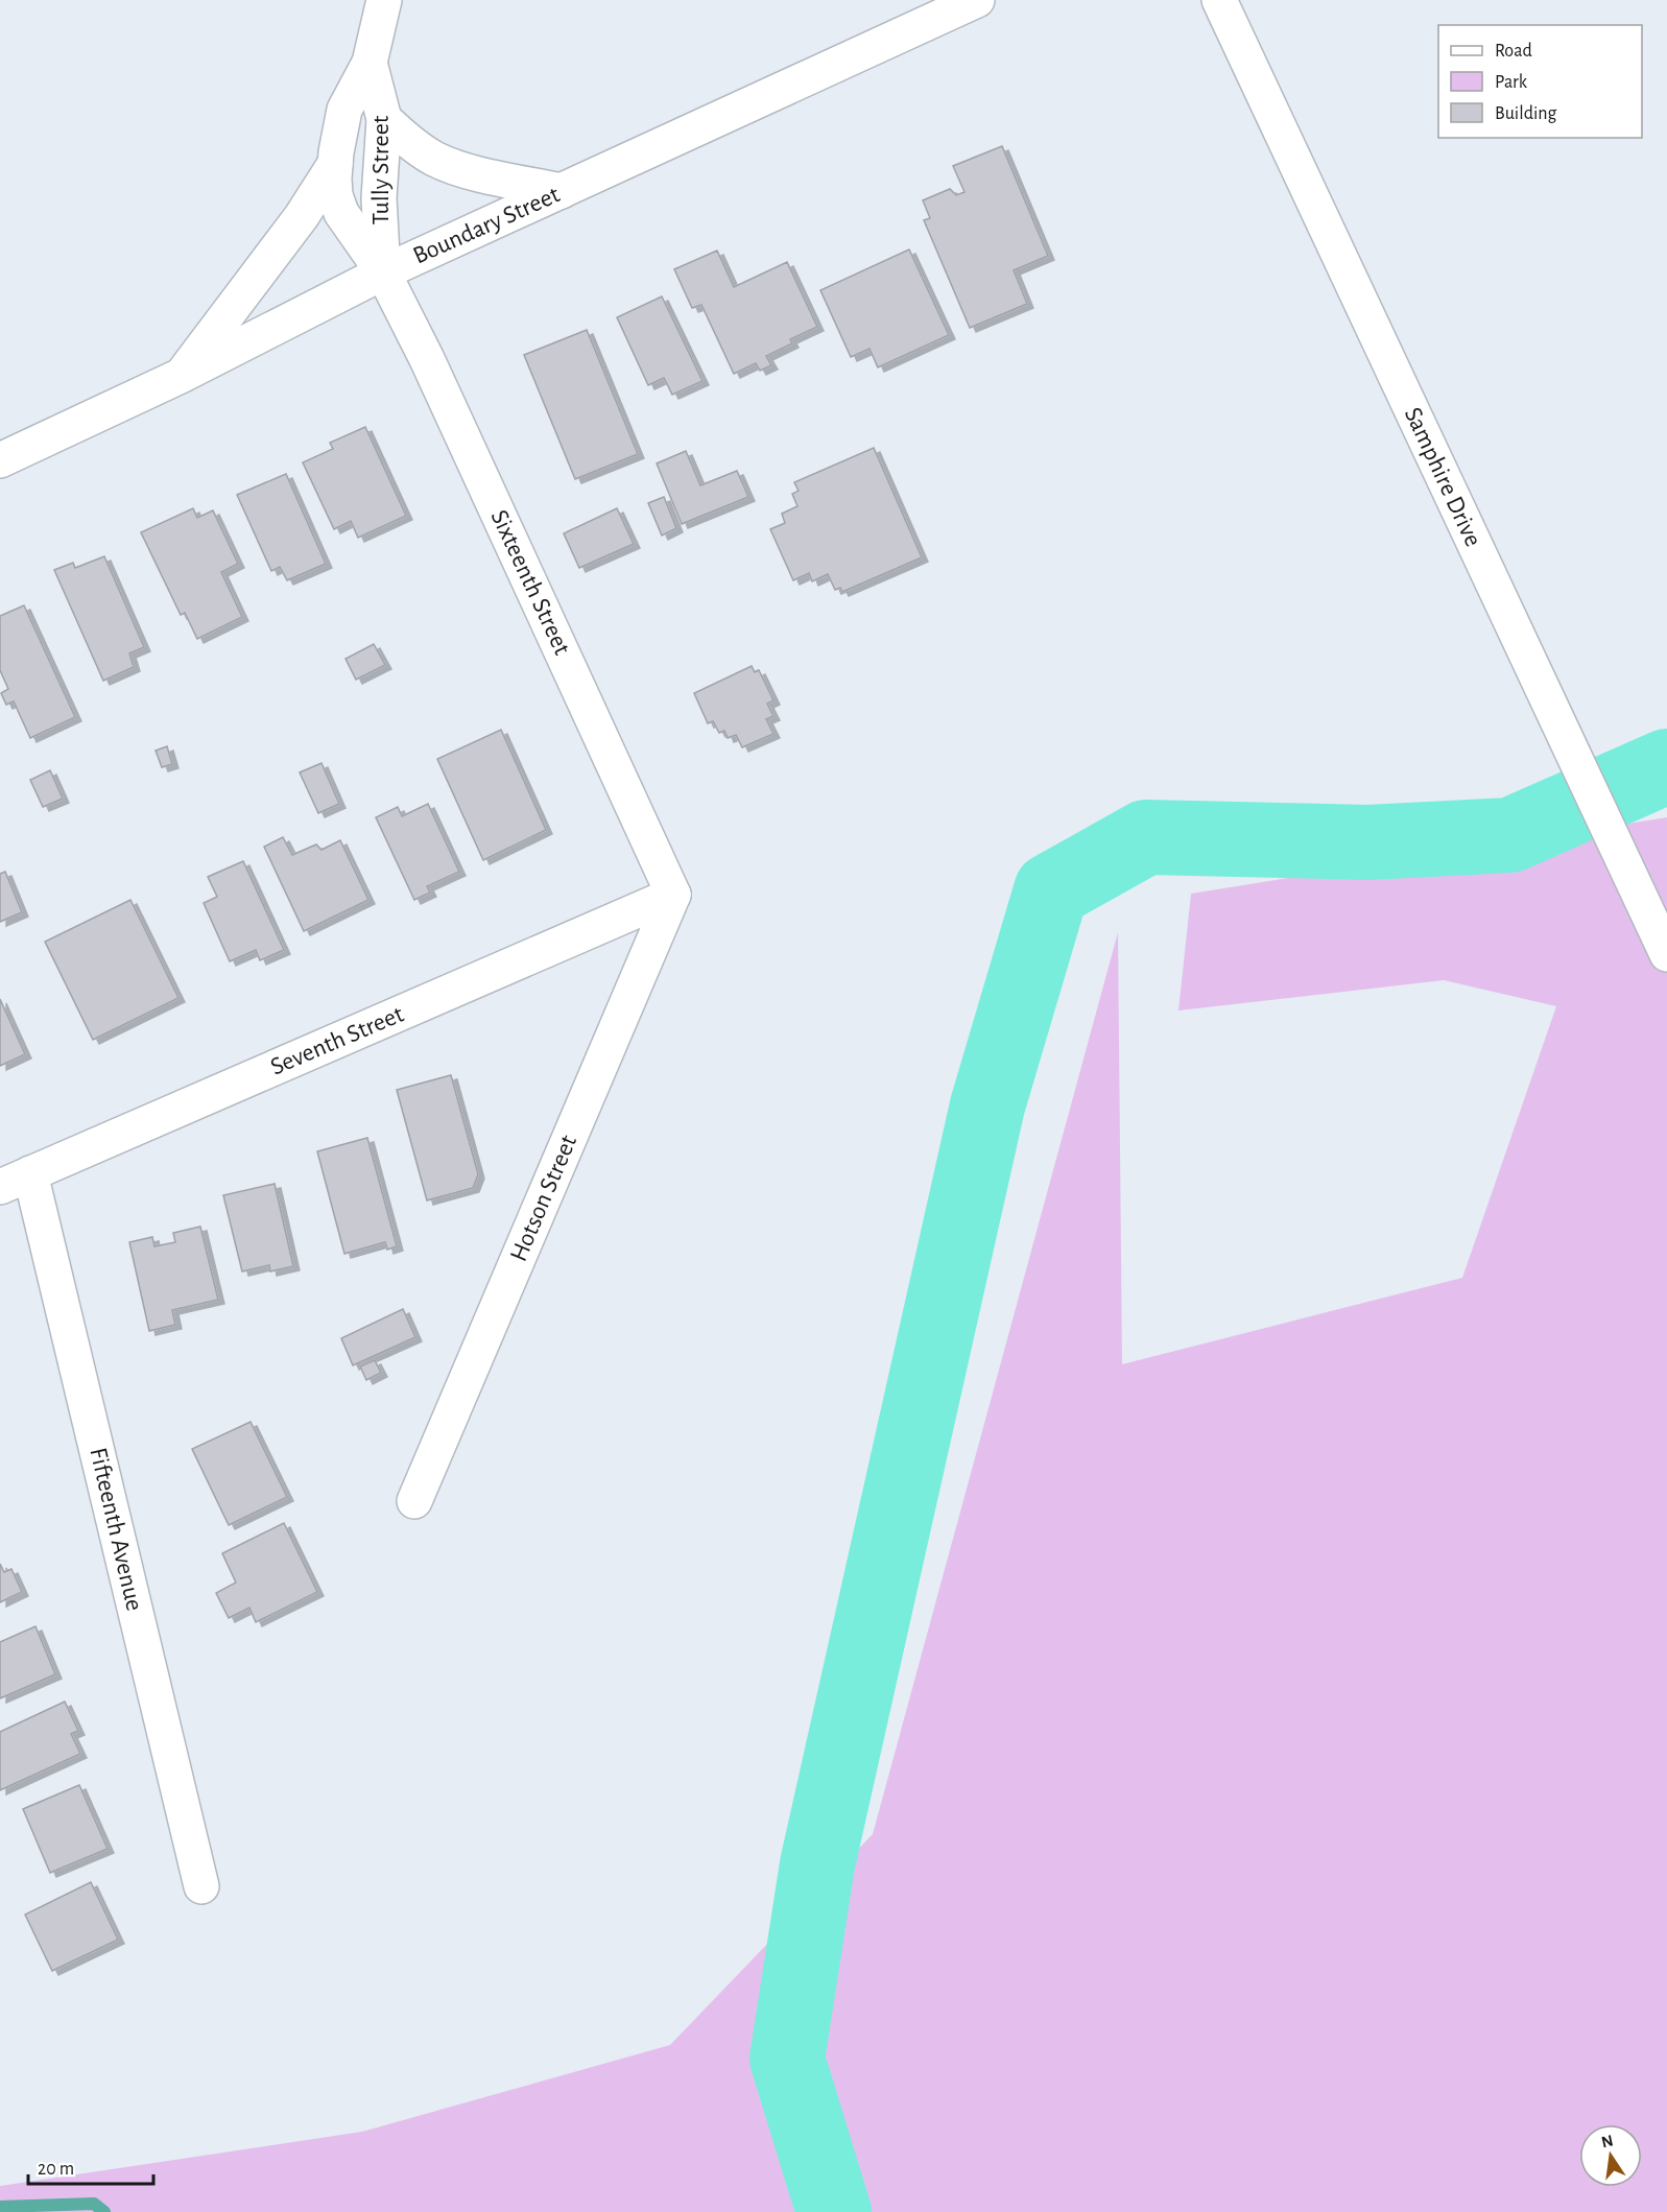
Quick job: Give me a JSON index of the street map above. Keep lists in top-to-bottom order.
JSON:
{
  "streets": {
    "street": [
      "Tully Street",
      "Boundary Street",
      "Samphire Drive",
      "Sixteenth Street",
      "Seventh Street",
      "Hotson Street",
      "Fifteenth Avenue"
    ]
  },
  "crossings": [
    ["Tully Street", "Boundary Street"],
    ["Tully Street", "Sixteenth Street"],
    ["Boundary Street", "Sixteenth Street"],
    ["Sixteenth Street", "Seventh Street"],
    ["Sixteenth Street", "Hotson Street"],
    ["Seventh Street", "Hotson Street"],
    ["Seventh Street", "Fifteenth Avenue"]
  ],
  "legend": ["Road", "Park", "Building"],
  "scale_bar": "20 m",
  "north": "top"
}
